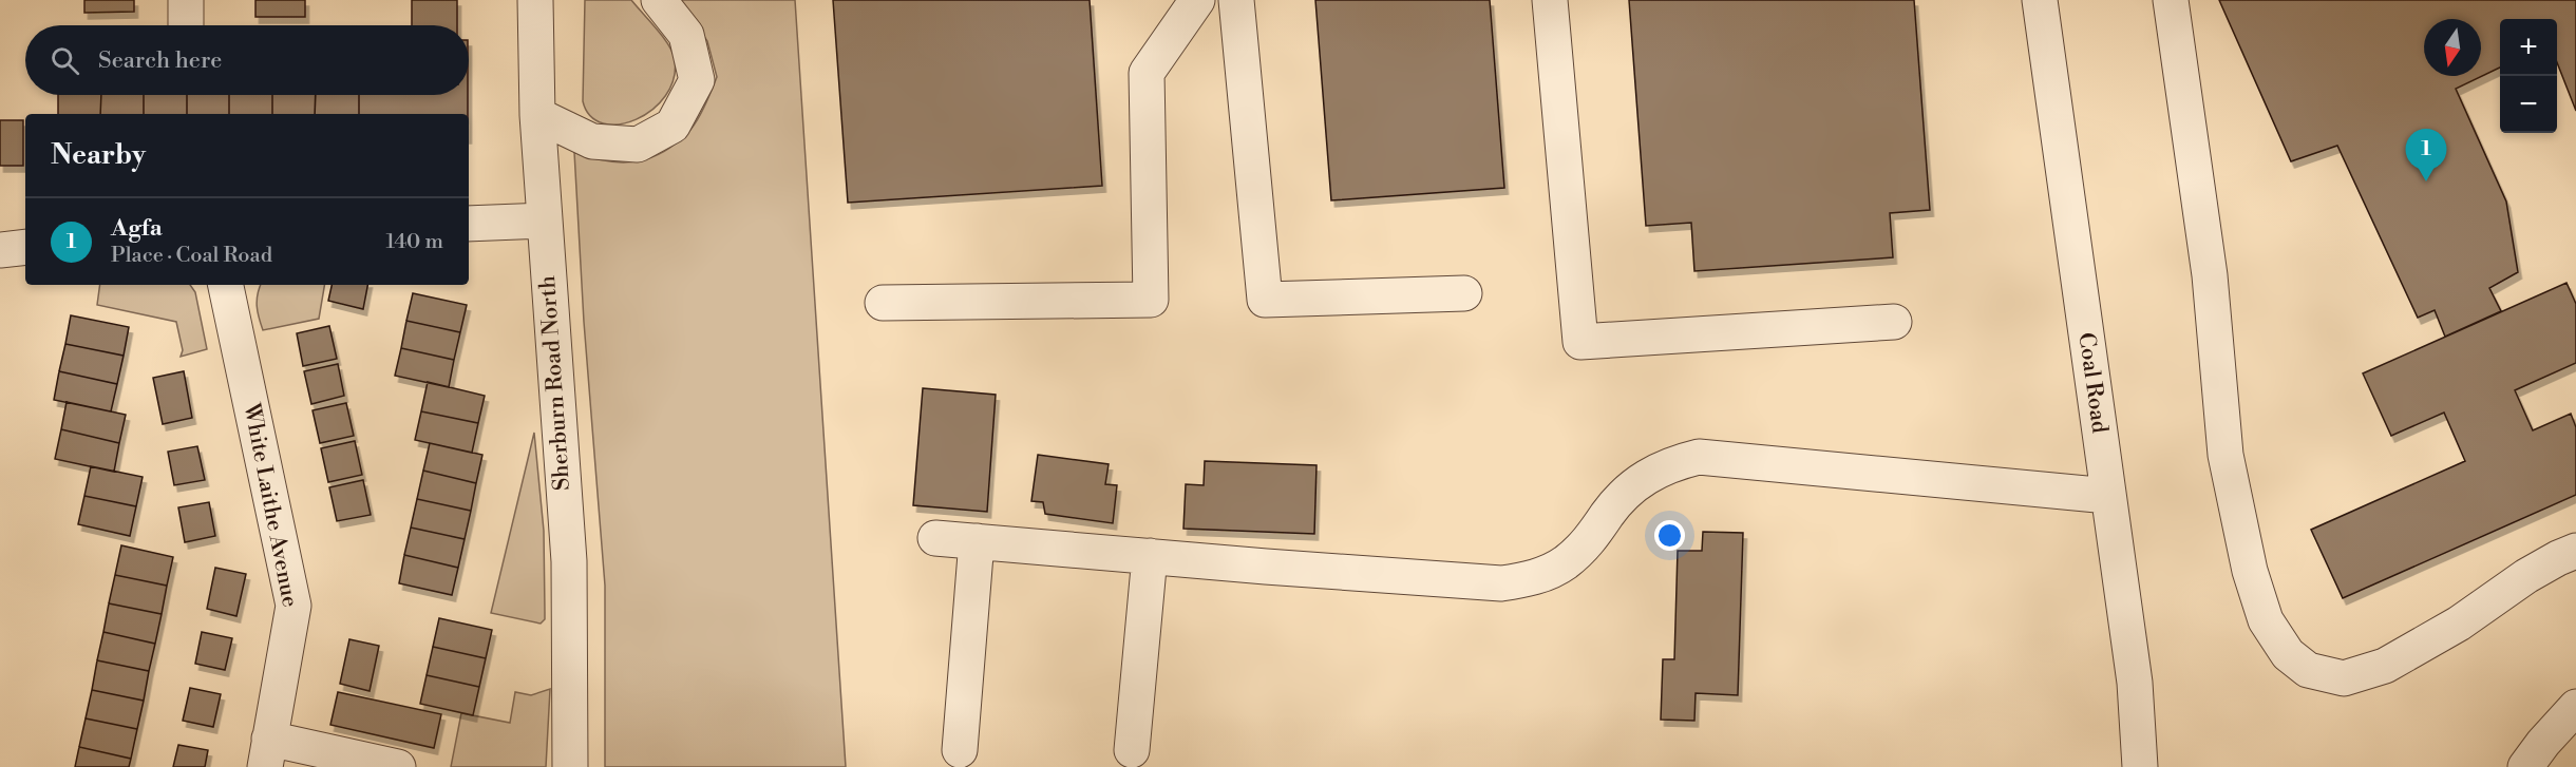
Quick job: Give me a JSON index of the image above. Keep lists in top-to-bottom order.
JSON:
{
  "streets": {
    "street": ["Sherburn Road North", "Coal Road", "White Laithe Avenue"]
  },
  "north": "bottom",
  "page": {
    "map_buttons": ["+", "−"],
    "search": "Search here",
    "heading": "Nearby",
    "pins": "1",
    "list": [
      {
        "mark": "1",
        "name": "Agfa",
        "note": "Place · Coal Road",
        "value": "140 m"
      }
    ]
  }
}
